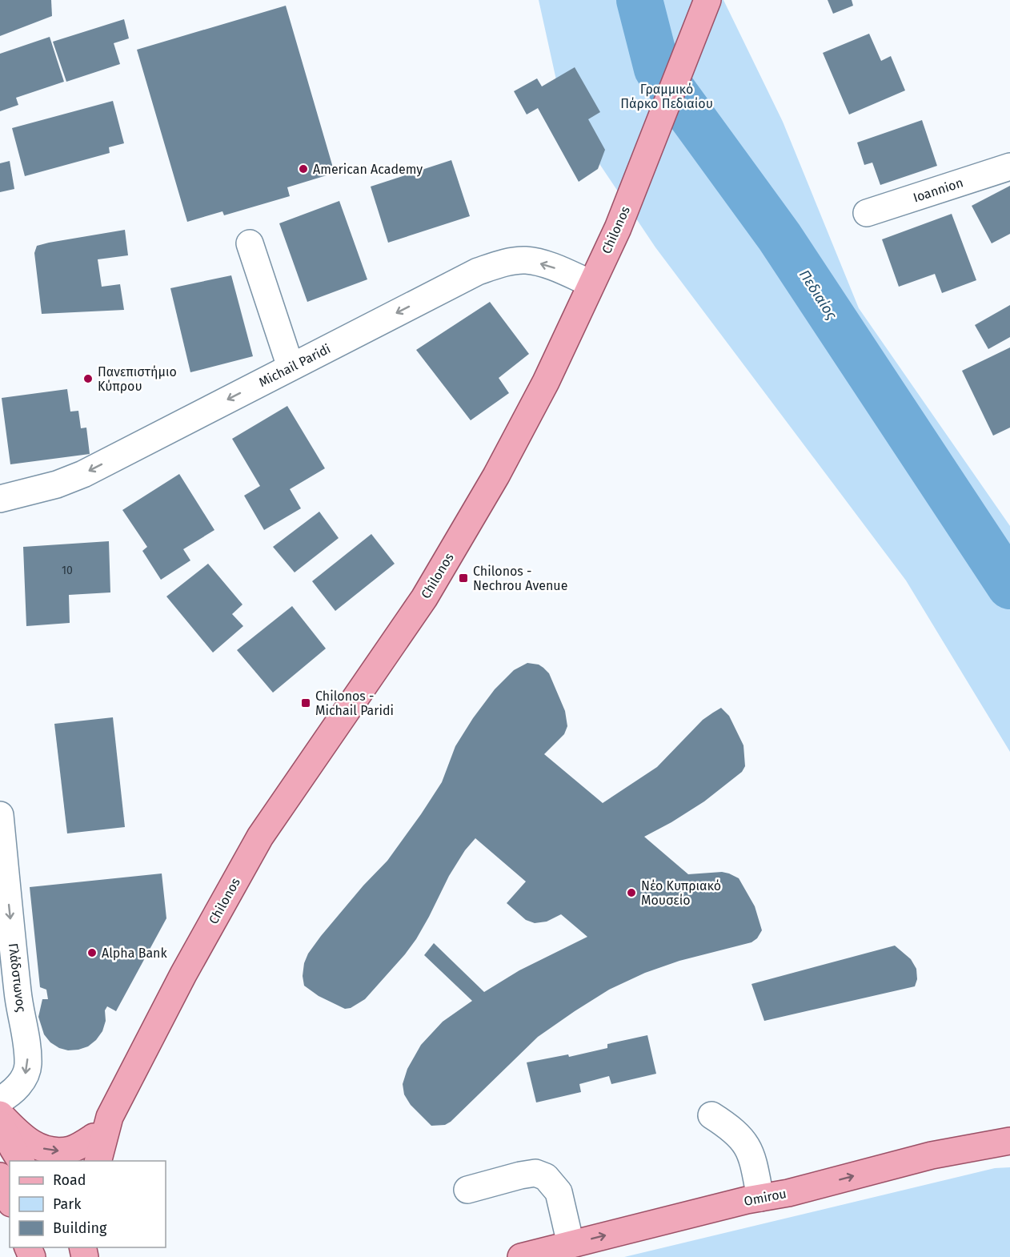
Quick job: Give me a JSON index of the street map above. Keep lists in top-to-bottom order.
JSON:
{
  "streets": {
    "main road": ["Chilonos", "Omirou"],
    "street": ["Ioannion", "Michail Paridi", "Γλάδστωνος"]
  },
  "crossings": [
    ["Chilonos", "Michail Paridi"]
  ],
  "one_way": ["Michail Paridi", "Γλάδστωνος", "Omirou"],
  "water": ["Πεδιαίος"],
  "parks": ["Γραμμικό Πάρκο Πεδιαίου"],
  "places": {
    "other": [
      "American Academy",
      "Πανεπιστήμιο Κύπρου",
      "Νέο Κυπριακό Μουσείο",
      "Alpha Bank"
    ],
    "transit": ["Chilonos - Nechrou Avenue", "Chilonos - Michail Paridi"]
  },
  "house_numbers": ["10"],
  "legend": ["Road", "Park", "Building"]
}
